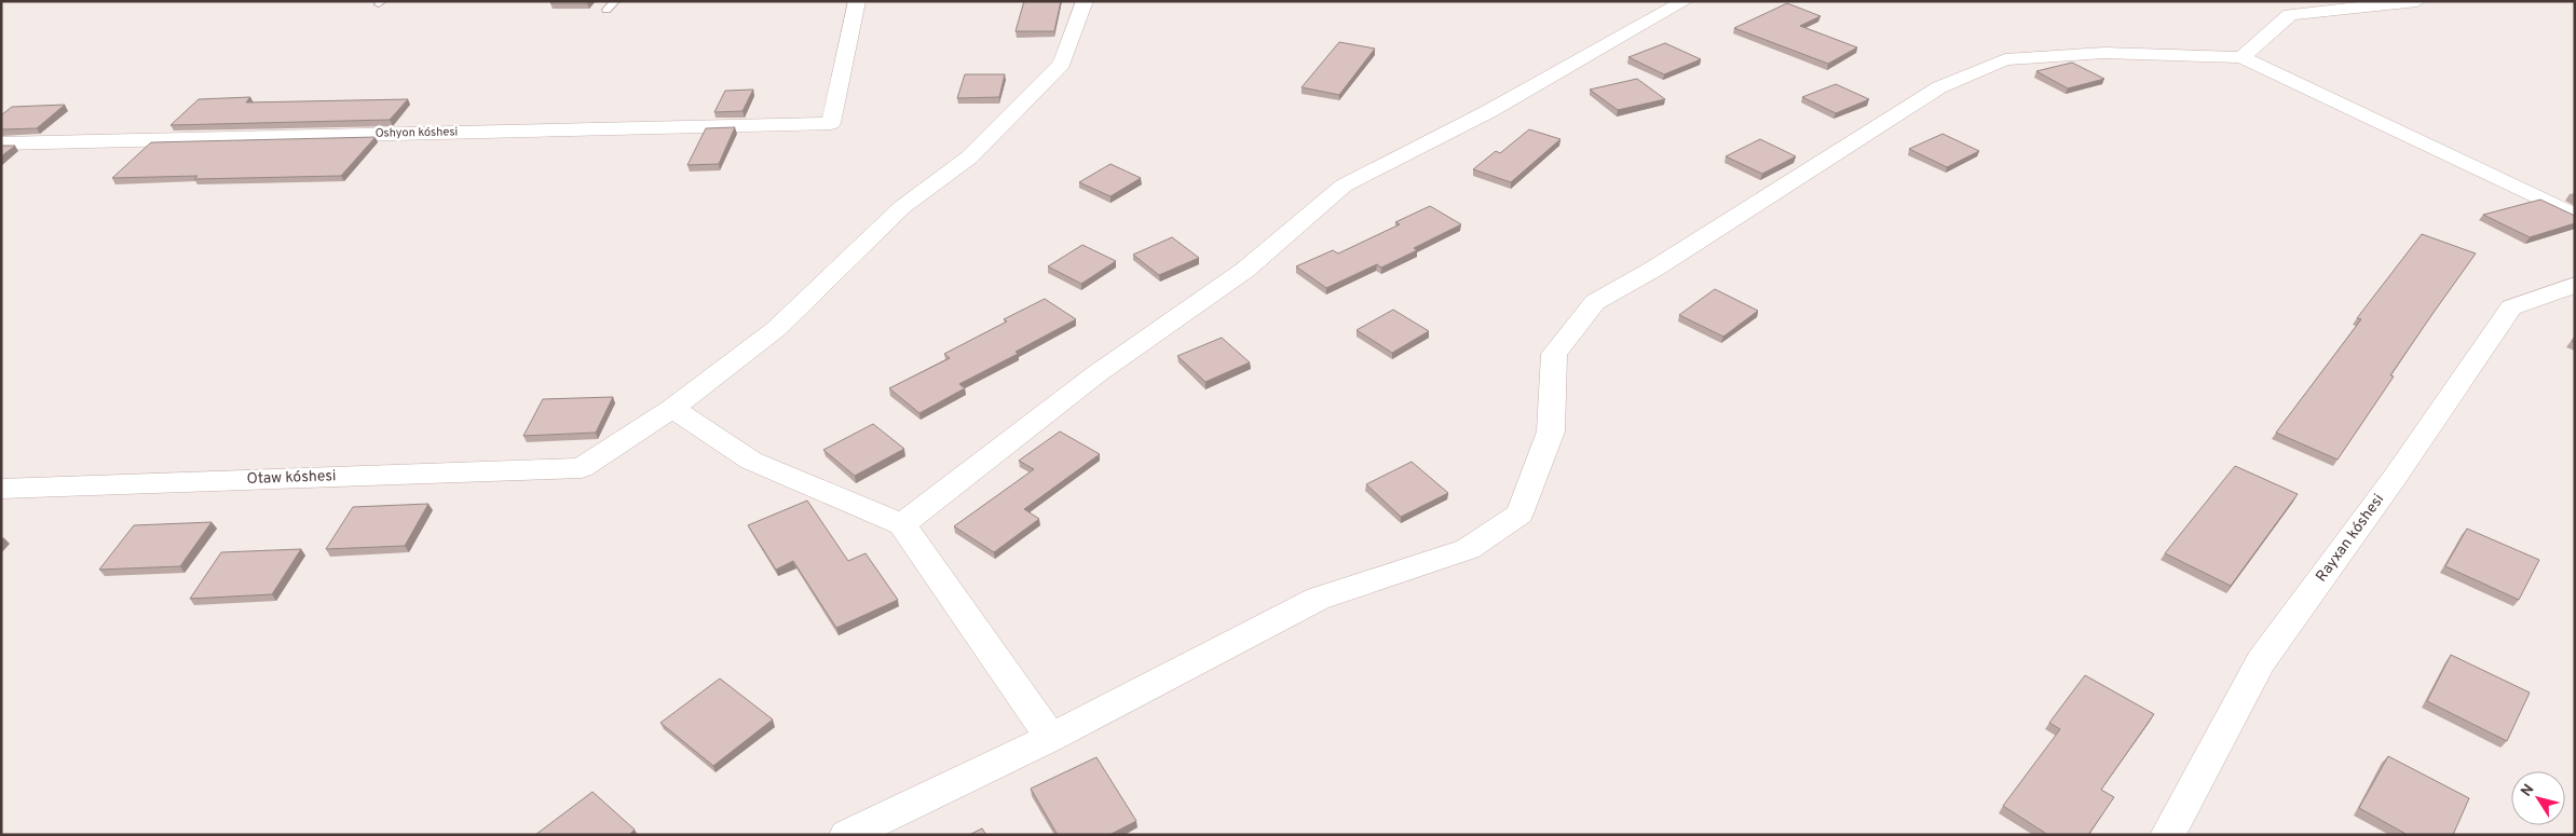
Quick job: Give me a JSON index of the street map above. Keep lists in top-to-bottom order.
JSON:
{
  "streets": {
    "street": ["Oshyon kóshesi", "Otaw kóshesi", "Rayxan kóshesi"]
  },
  "north": "top left"
}
